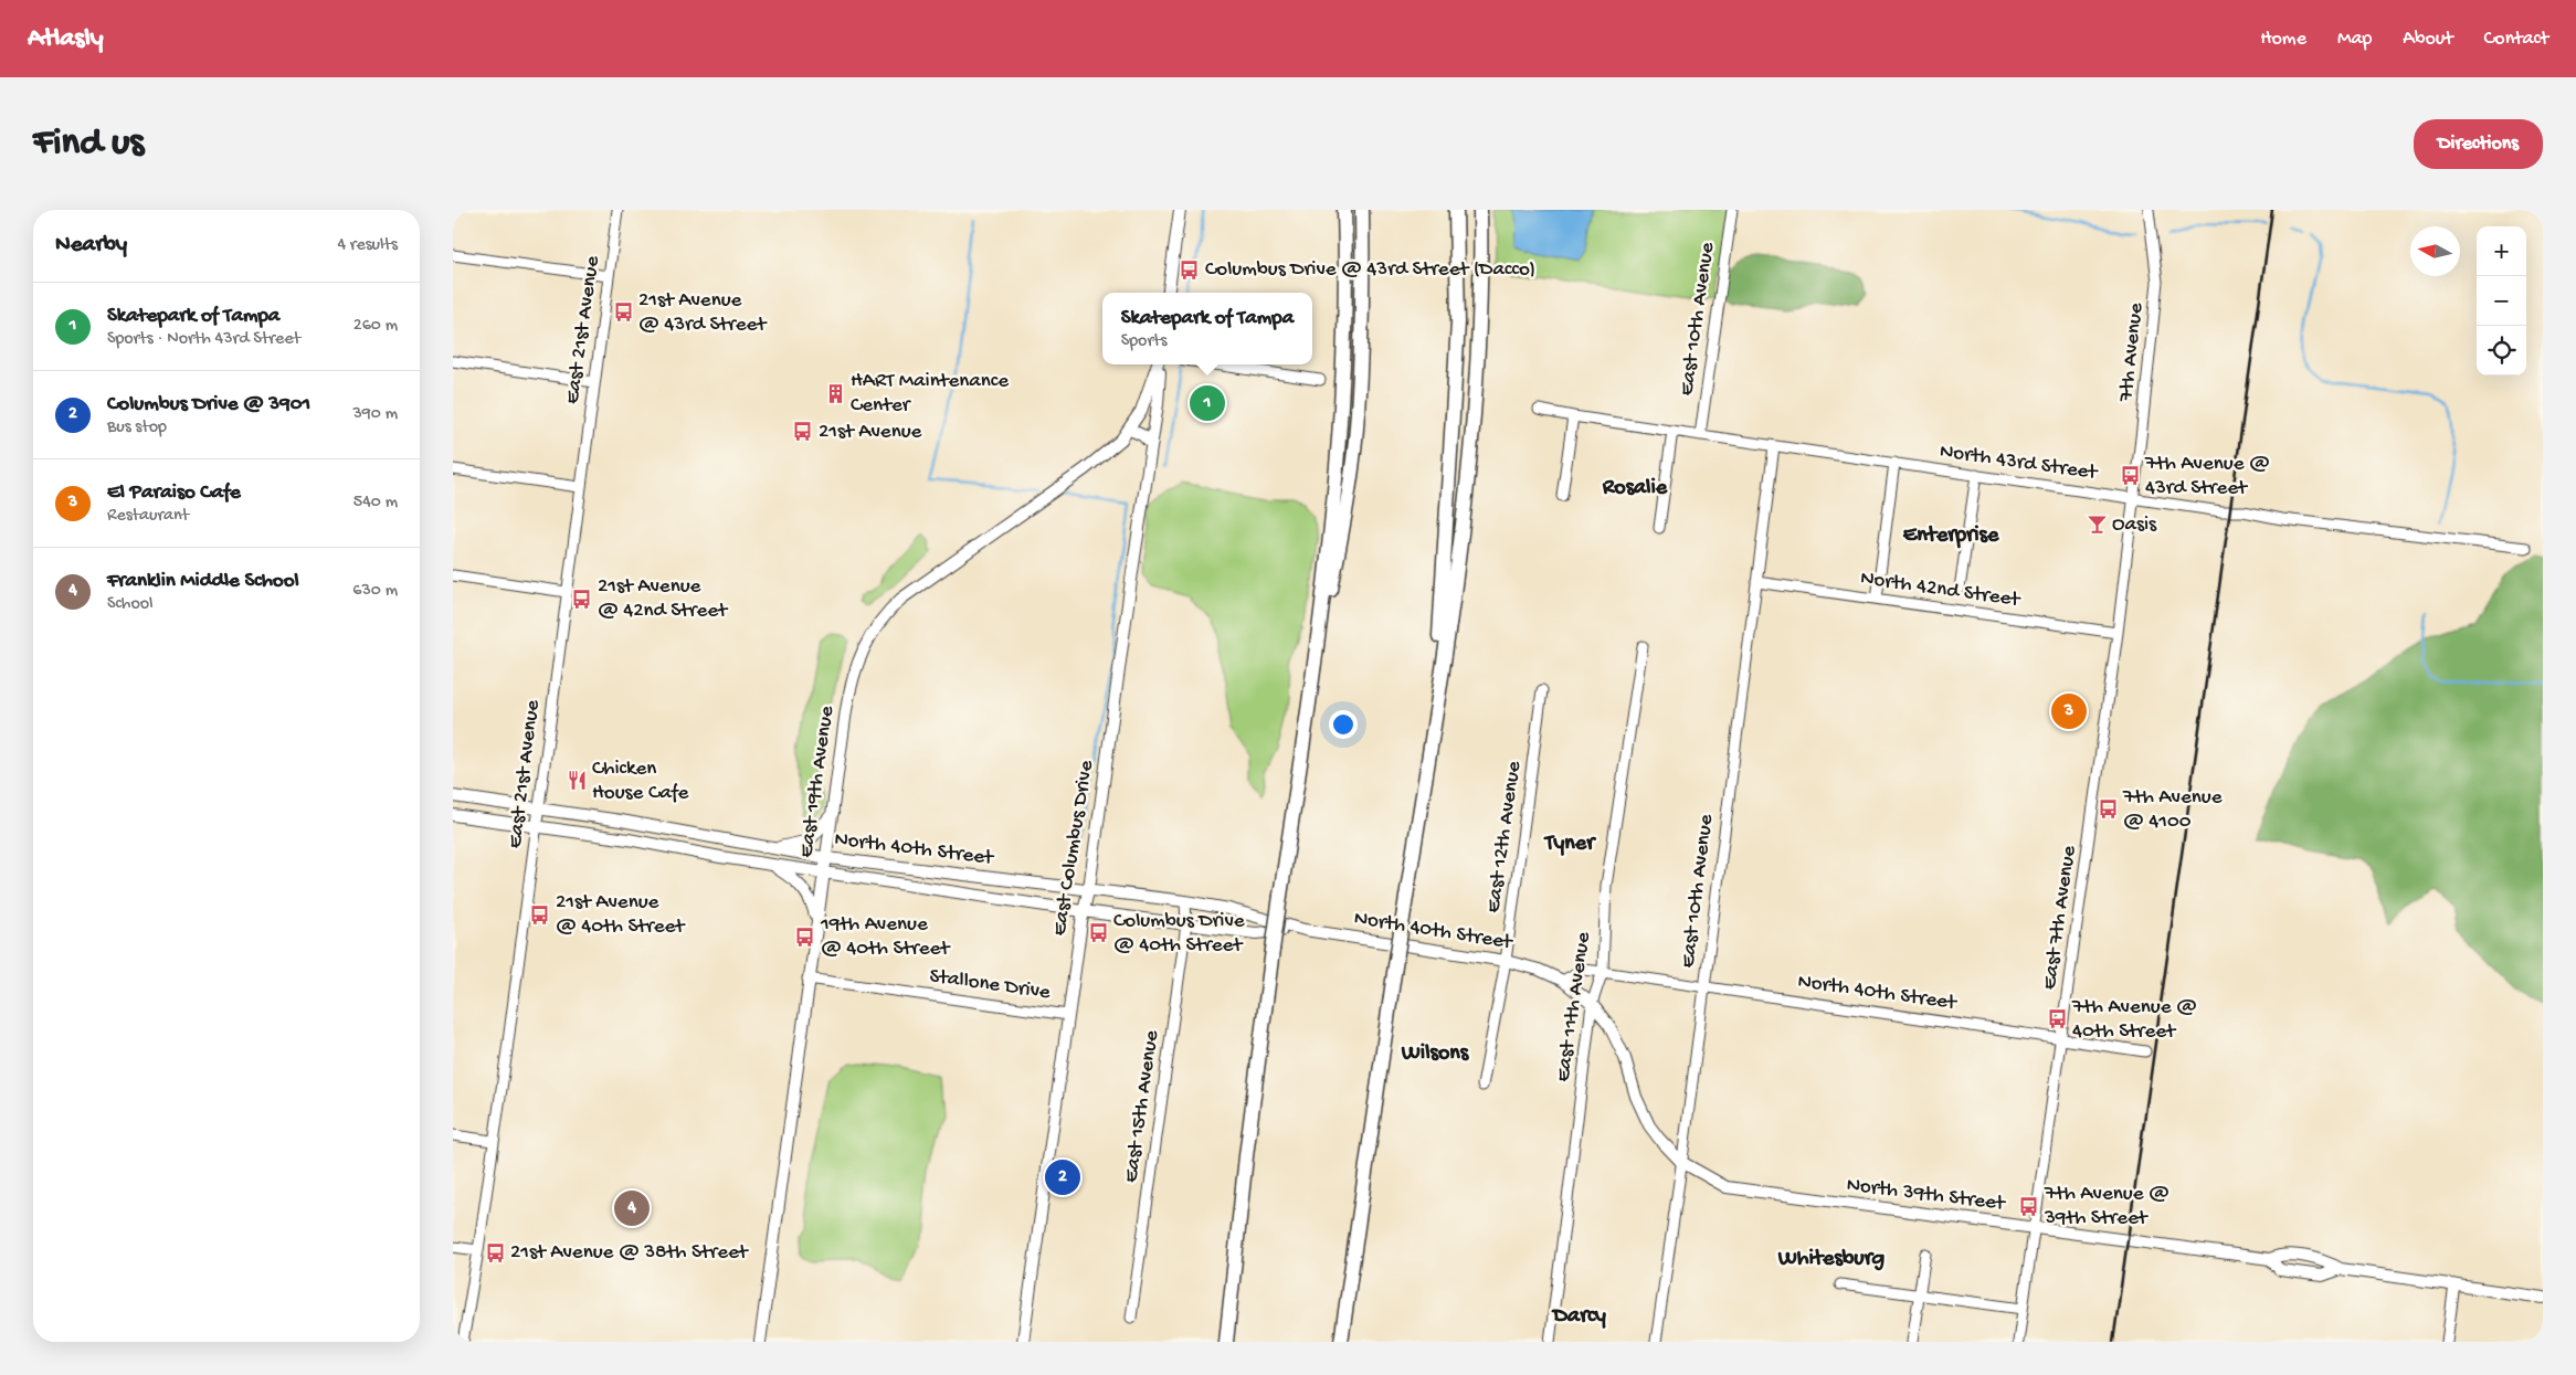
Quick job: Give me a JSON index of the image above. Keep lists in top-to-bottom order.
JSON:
{
  "streets": {
    "main road": [
      "East 19th Avenue",
      "East Columbus Drive",
      "North 40th Street",
      "North 39th Street"
    ],
    "street": [
      "East 10th Avenue",
      "East 21st Avenue",
      "7th Avenue",
      "North 43rd Street",
      "North 42nd Street",
      "East 12th Avenue",
      "East 7th Avenue",
      "Stallone Drive",
      "East 11th Avenue",
      "East 15th Avenue"
    ]
  },
  "crossings": [
    ["East 10th Avenue", "North 43rd Street"],
    ["East 10th Avenue", "North 42nd Street"],
    ["East 10th Avenue", "North 40th Street"],
    ["East 10th Avenue", "North 39th Street"],
    ["East 21st Avenue", "North 40th Street"],
    ["7th Avenue", "North 43rd Street"],
    ["7th Avenue", "East 7th Avenue"],
    ["North 43rd Street", "East 7th Avenue"],
    ["North 42nd Street", "East 7th Avenue"],
    ["East 19th Avenue", "North 40th Street"],
    ["East 19th Avenue", "Stallone Drive"],
    ["East 12th Avenue", "North 40th Street"],
    ["East Columbus Drive", "North 40th Street"],
    ["East Columbus Drive", "Stallone Drive"],
    ["North 40th Street", "East 7th Avenue"],
    ["North 40th Street", "East 11th Avenue"],
    ["North 40th Street", "East 15th Avenue"],
    ["North 40th Street", "North 39th Street"],
    ["East 7th Avenue", "North 39th Street"]
  ],
  "districts": [
    "Rosalie",
    "Enterprise",
    "Tyner",
    "Wilsons",
    "Whitesburg",
    "Darcy"
  ],
  "places": {
    "bus stop": [
      "Columbus Drive @ 43rd Street (Dacco)",
      "21st Avenue @ 43rd Street",
      "21st Avenue",
      "7th Avenue @ 43rd Street",
      "21st Avenue @ 42nd Street",
      "7th Avenue @ 4100",
      "21st Avenue @ 40th Street",
      "Columbus Drive @ 40th Street",
      "19th Avenue @ 40th Street",
      "7th Avenue @ 40th Street",
      "7th Avenue @ 39th Street",
      "21st Avenue @ 38th Street"
    ],
    "building": ["HART Maintenance Center"],
    "bar": ["Oasis"],
    "restaurant": ["Chicken House Cafe"]
  },
  "north": "left",
  "page": {
    "header": "Atlasly",
    "nav": [
      "Home",
      "Map",
      "About",
      "Contact"
    ],
    "buttons": "Directions",
    "title": "Find us",
    "heading": ["Nearby", "4 results"],
    "map_buttons": ["+", "−"],
    "list": [
      {
        "mark": "1",
        "name": "Skatepark of Tampa",
        "note": "Sports · North 43rd Street",
        "value": "260 m"
      },
      {
        "mark": "2",
        "name": "Columbus Drive @ 3901",
        "note": "Bus stop",
        "value": "390 m"
      },
      {
        "mark": "3",
        "name": "El Paraiso Cafe",
        "note": "Restaurant",
        "value": "540 m"
      },
      {
        "mark": "4",
        "name": "Franklin Middle School",
        "note": "School",
        "value": "630 m"
      }
    ],
    "popup": ["Skatepark of Tampa", "Sports"],
    "pins": [
      "1",
      "3",
      "2",
      "4"
    ]
  }
}
